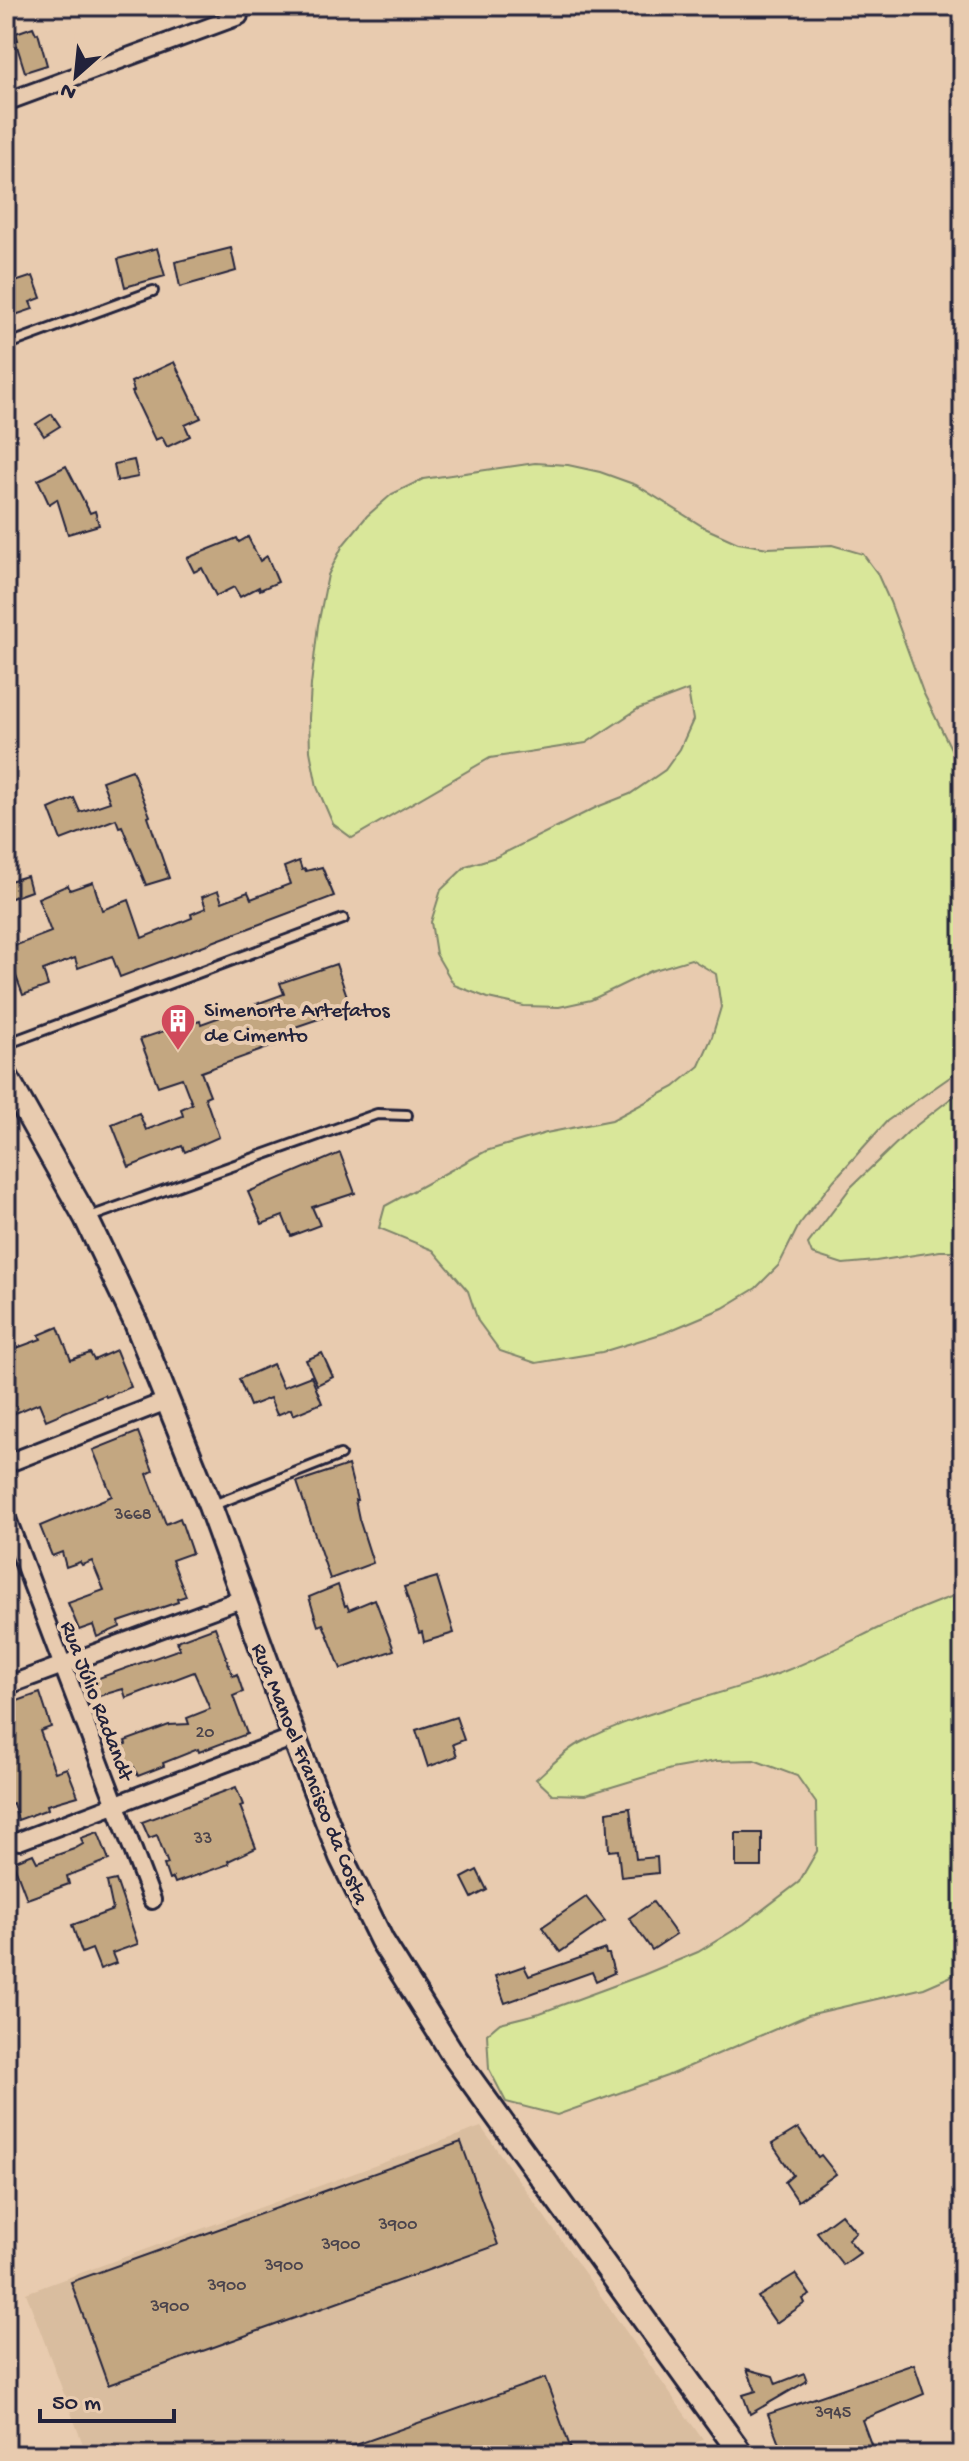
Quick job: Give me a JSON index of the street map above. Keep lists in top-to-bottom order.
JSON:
{
  "streets": {
    "main road": ["Rua Manoel Francisco da Costa"],
    "street": ["Rua Júlio Radandt"]
  },
  "places": {
    "building": ["Simenorte Artefatos de Cimento"]
  },
  "house_numbers": [
    "3668",
    "20",
    "33",
    "3900",
    "3900",
    "3900",
    "3900",
    "3900",
    "3945"
  ],
  "scale_bar": "50 m",
  "north": "bottom left"
}
